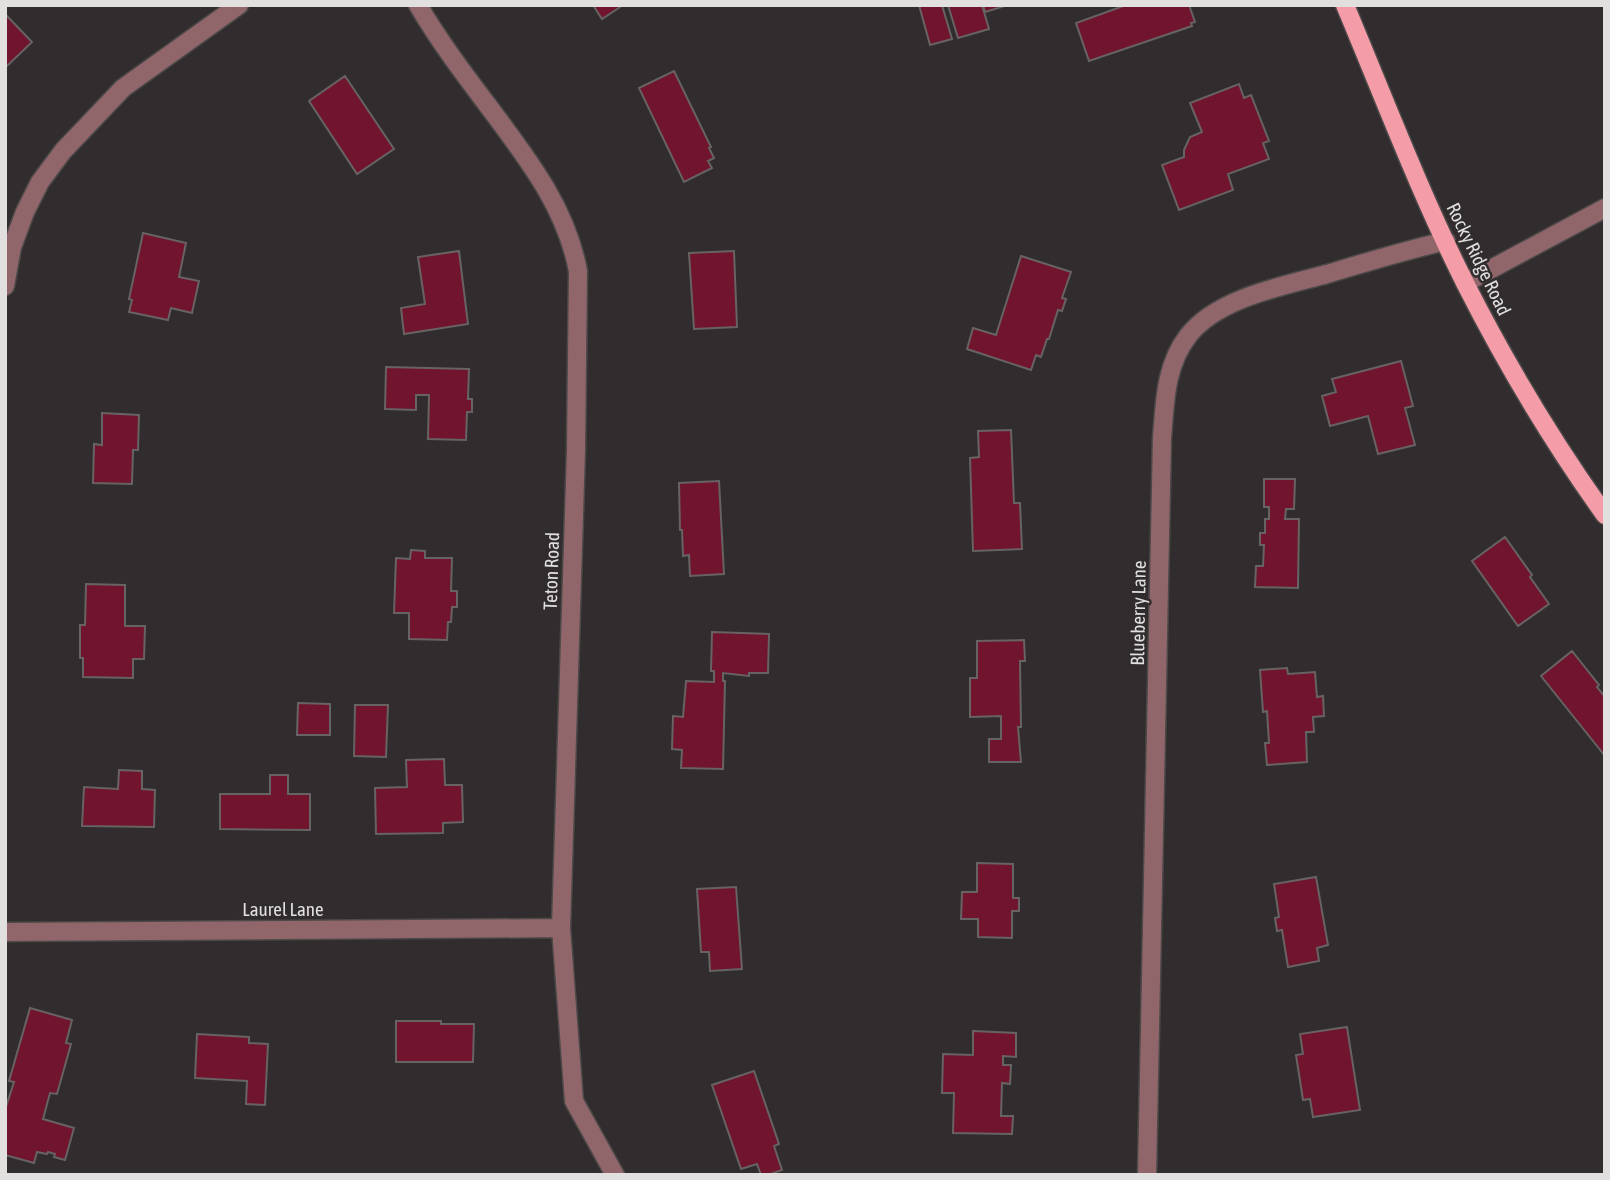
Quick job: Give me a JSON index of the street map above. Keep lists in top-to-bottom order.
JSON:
{
  "streets": {
    "main road": ["Rocky Ridge Road"],
    "street": ["Teton Road", "Blueberry Lane", "Laurel Lane"]
  },
  "crossings": [
    ["Rocky Ridge Road", "Blueberry Lane"],
    ["Teton Road", "Laurel Lane"]
  ]
}
